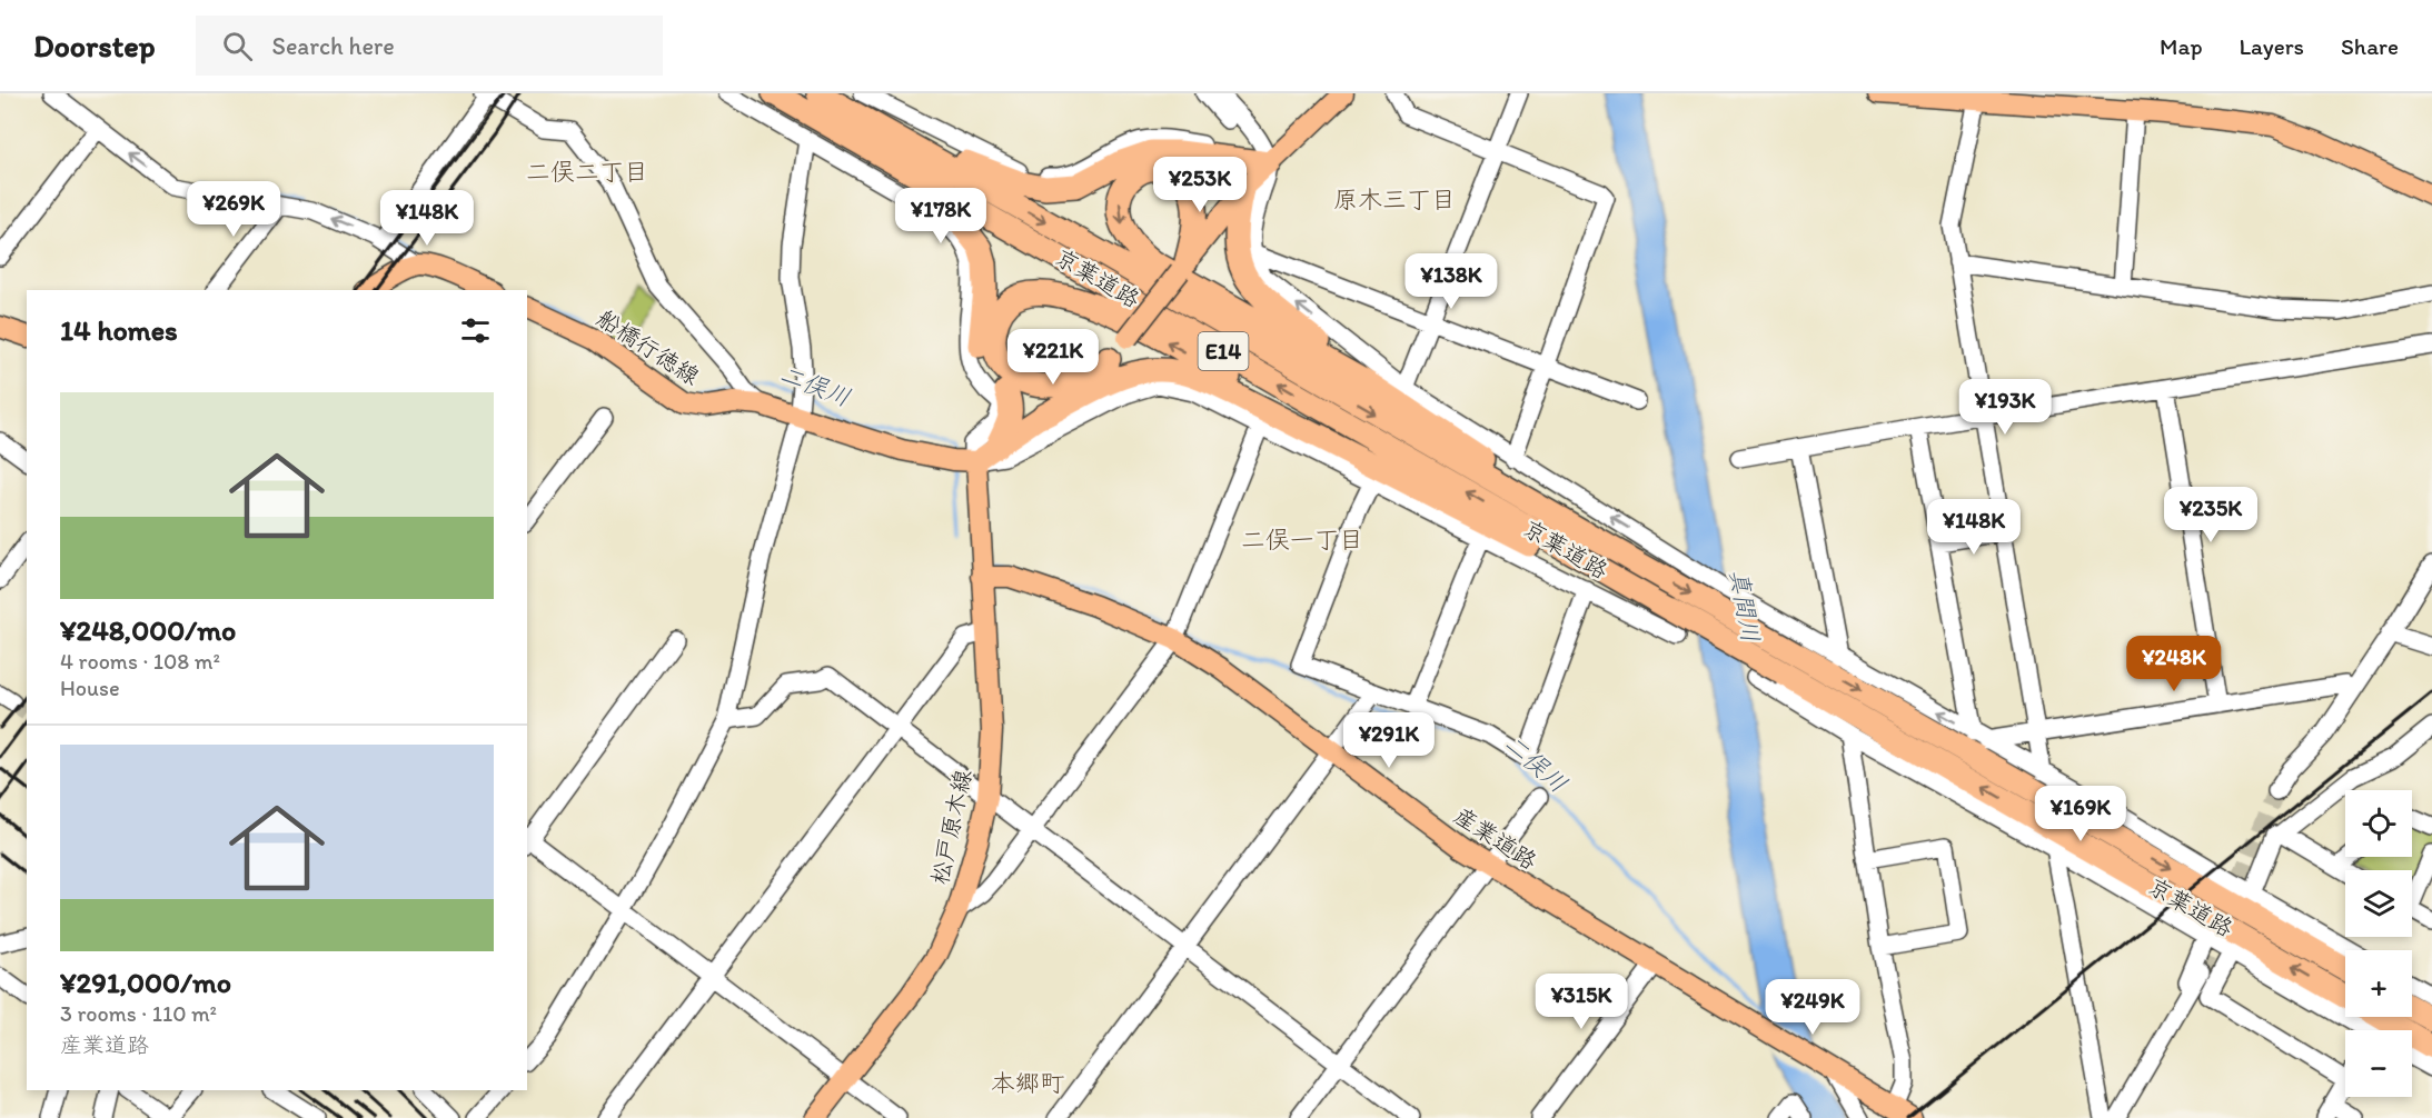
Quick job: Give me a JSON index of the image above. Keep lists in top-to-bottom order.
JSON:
{
  "streets": {
    "highway": ["京葉道路", "E14"],
    "main road": ["船橋行徳線", "松戸原木線", "産業道路"]
  },
  "crossings": [
    ["船橋行徳線", "松戸原木線"],
    ["松戸原木線", "産業道路"]
  ],
  "districts": [
    "二俣二丁目",
    "原木三丁目",
    "二俣一丁目",
    "本郷町"
  ],
  "water": ["二俣川", "真間川"],
  "page": {
    "header": "Doorstep",
    "search": "Search here",
    "nav": ["Map", "Layers", "Share"],
    "price": [
      "¥253K",
      "¥269K",
      "¥178K",
      "¥148K",
      "¥138K",
      "¥221K",
      "¥193K",
      "¥235K",
      "¥148K",
      "¥248K",
      "¥291K",
      "¥169K",
      "¥315K",
      "¥249K"
    ],
    "heading": "14 homes",
    "list": [
      {
        "name": "¥248,000/mo",
        "note": "4 rooms · 108 m² · House"
      },
      {
        "name": "¥291,000/mo",
        "note": "3 rooms · 110 m² · 産業道路"
      }
    ],
    "map_buttons": ["+", "−"]
  }
}
